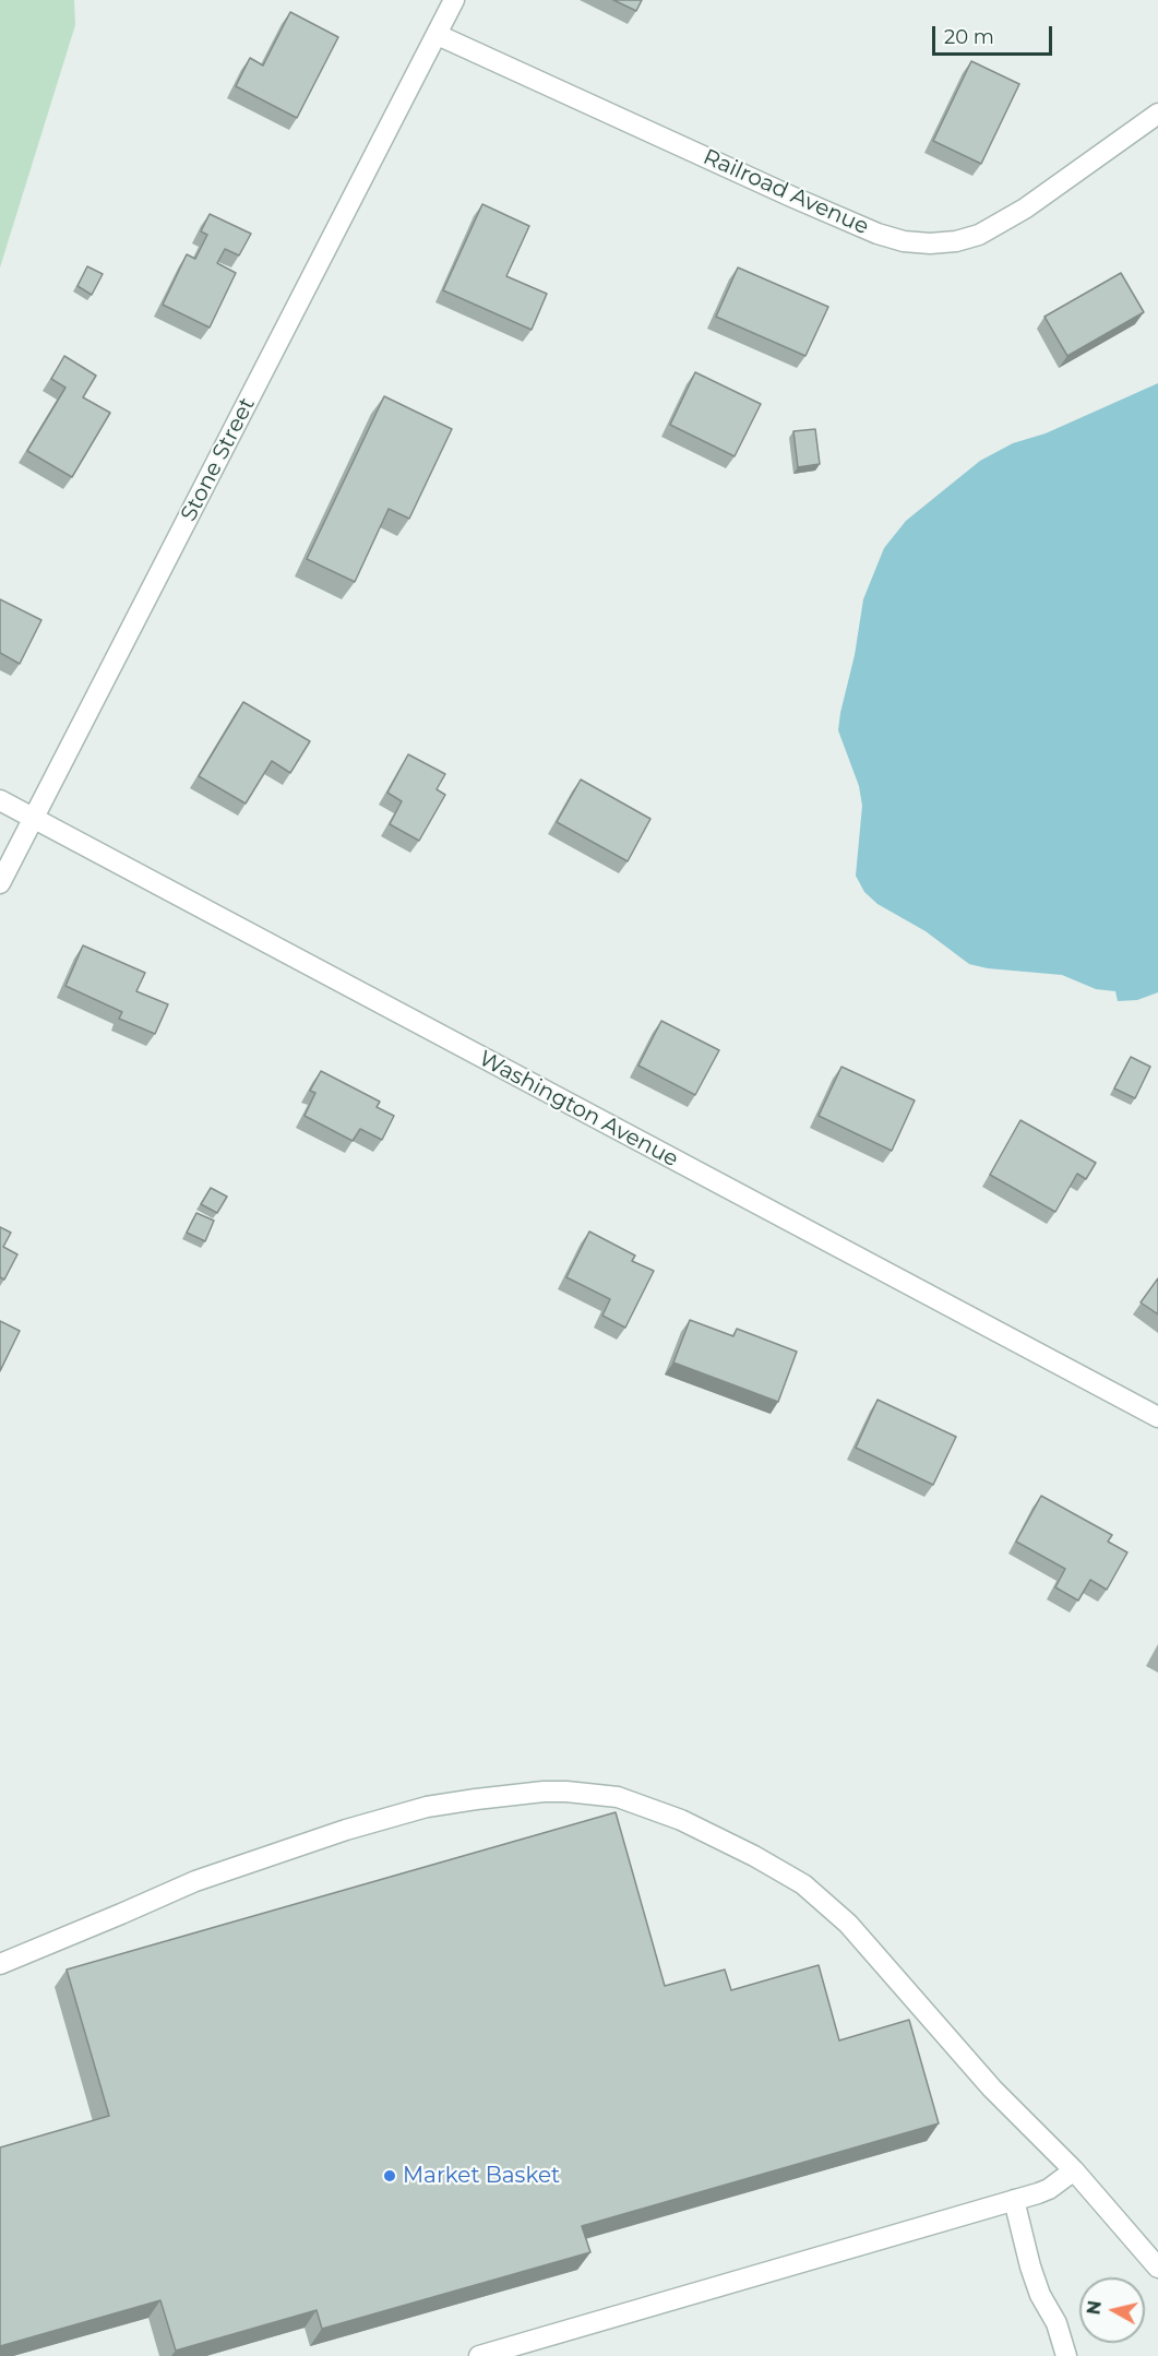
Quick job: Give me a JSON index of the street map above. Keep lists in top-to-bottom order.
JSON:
{
  "streets": {
    "street": ["Railroad Avenue", "Stone Street", "Washington Avenue"]
  },
  "crossings": [
    ["Railroad Avenue", "Stone Street"],
    ["Stone Street", "Washington Avenue"]
  ],
  "places": ["Market Basket"],
  "scale_bar": "20 m",
  "north": "left"
}
